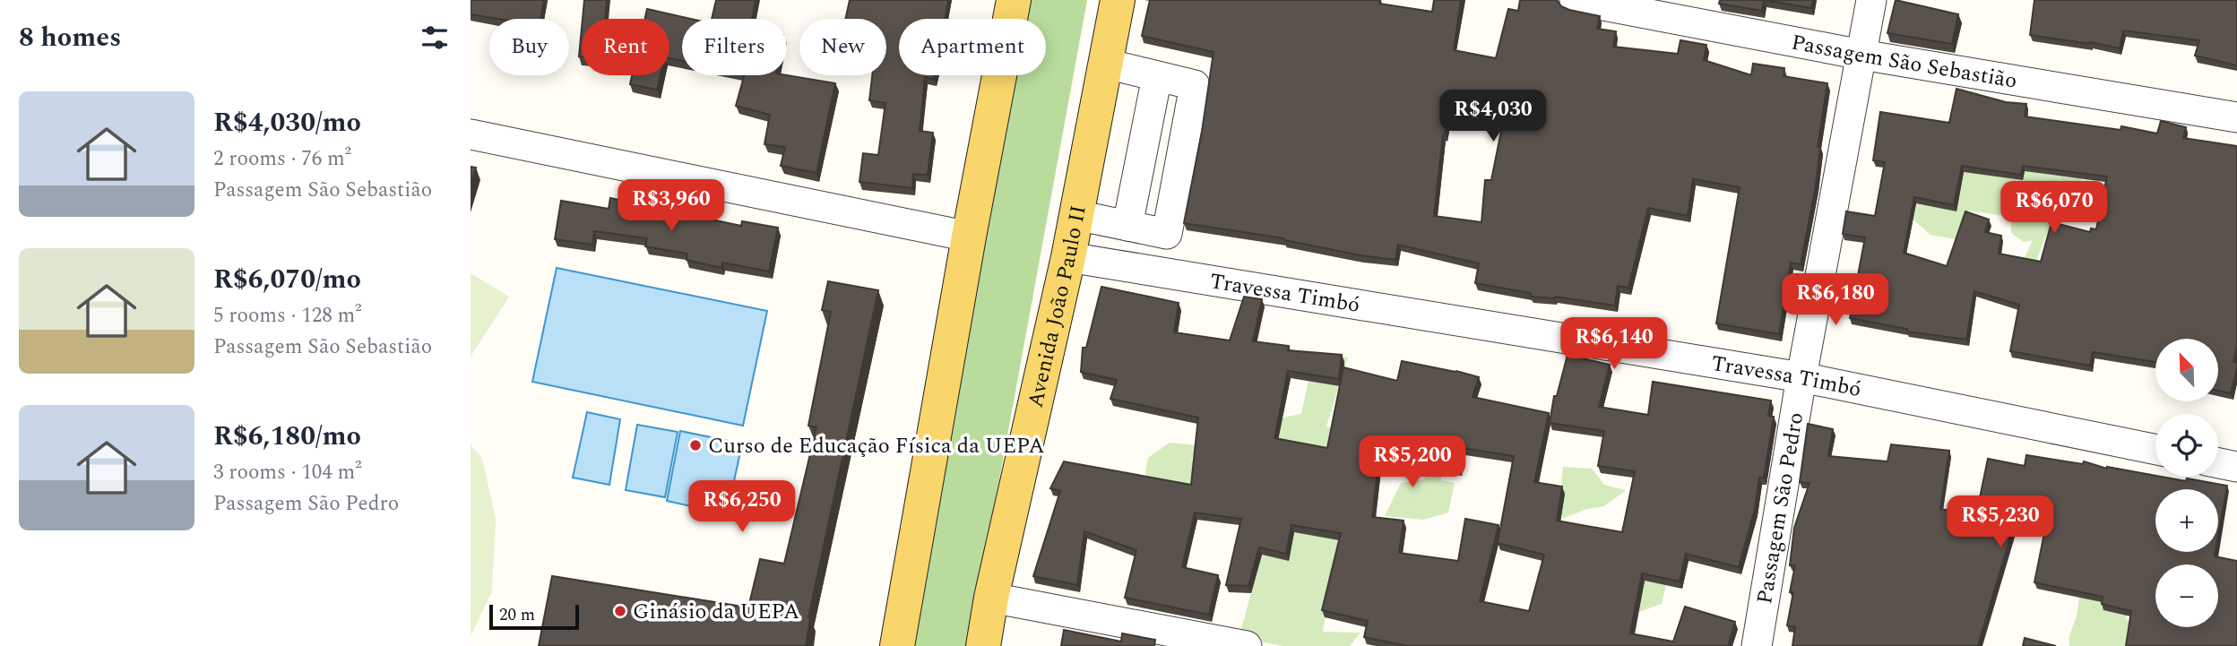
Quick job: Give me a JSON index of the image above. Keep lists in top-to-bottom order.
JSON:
{
  "streets": {
    "main road": ["Avenida João Paulo II"],
    "street": ["Passagem São Sebastião", "Travessa Timbó", "Passagem São Pedro"]
  },
  "crossings": [
    ["Passagem São Sebastião", "Passagem São Pedro"],
    ["Travessa Timbó", "Avenida João Paulo II"],
    ["Travessa Timbó", "Passagem São Pedro"]
  ],
  "places": ["Curso de Educação Física da UEPA", "Ginásio da UEPA"],
  "scale_bar": "20 m",
  "north": "top left",
  "page": {
    "heading": "8 homes",
    "chip": [
      "Buy",
      "Rent",
      "Filters",
      "New",
      "Apartment"
    ],
    "list": [
      {
        "name": "R$4,030/mo",
        "note": "2 rooms · 76 m² · Passagem São Sebastião"
      },
      {
        "name": "R$6,070/mo",
        "note": "5 rooms · 128 m² · Passagem São Sebastião"
      },
      {
        "name": "R$6,180/mo",
        "note": "3 rooms · 104 m² · Passagem São Pedro"
      }
    ],
    "price": [
      "R$4,030",
      "R$3,960",
      "R$6,070",
      "R$6,180",
      "R$6,140",
      "R$5,200",
      "R$6,250",
      "R$5,230"
    ],
    "map_buttons": ["+", "−"],
    "scale": "20 m"
  }
}
